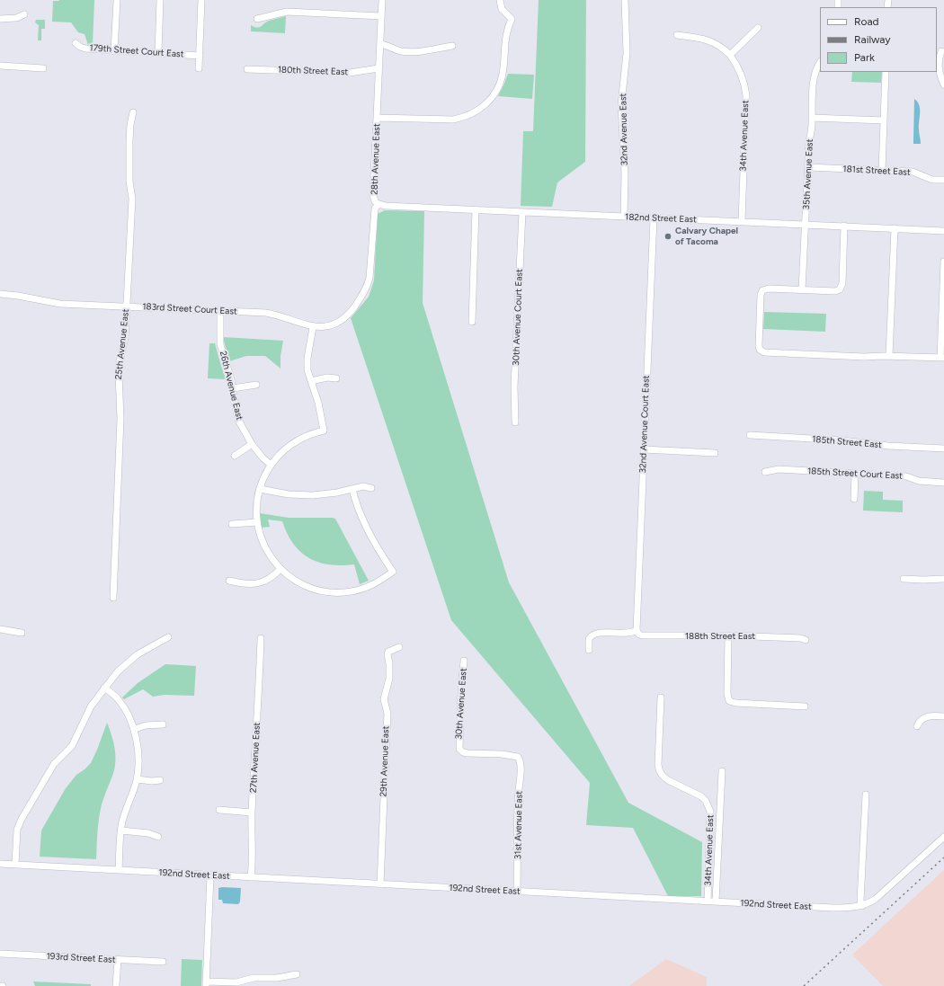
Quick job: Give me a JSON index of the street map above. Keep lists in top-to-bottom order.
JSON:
{
  "streets": {
    "street": [
      "179th Street Court East",
      "180th Street East",
      "32nd Avenue East",
      "34th Avenue East",
      "28th Avenue East",
      "181st Street East",
      "35th Avenue East",
      "182nd Street East",
      "183rd Street Court East",
      "30th Avenue Court East",
      "25th Avenue East",
      "26th Avenue East",
      "32nd Avenue Court East",
      "185th Street East",
      "185th Street Court East",
      "188th Street East",
      "30th Avenue East",
      "27th Avenue East",
      "29th Avenue East",
      "31st Avenue East",
      "192nd Street East",
      "193rd Street East"
    ]
  },
  "crossings": [
    ["180th Street East", "28th Avenue East"],
    ["32nd Avenue East", "182nd Street East"],
    ["34th Avenue East", "182nd Street East"],
    ["34th Avenue East", "192nd Street East"],
    ["28th Avenue East", "182nd Street East"],
    ["28th Avenue East", "183rd Street Court East"],
    ["181st Street East", "35th Avenue East"],
    ["35th Avenue East", "182nd Street East"],
    ["182nd Street East", "30th Avenue Court East"],
    ["182nd Street East", "32nd Avenue Court East"],
    ["183rd Street Court East", "25th Avenue East"],
    ["183rd Street Court East", "26th Avenue East"],
    ["32nd Avenue Court East", "188th Street East"],
    ["30th Avenue East", "31st Avenue East"],
    ["27th Avenue East", "192nd Street East"],
    ["29th Avenue East", "192nd Street East"],
    ["31st Avenue East", "192nd Street East"]
  ],
  "places": ["Calvary Chapel of Tacoma"],
  "legend": ["Road", "Railway", "Park"]
}
